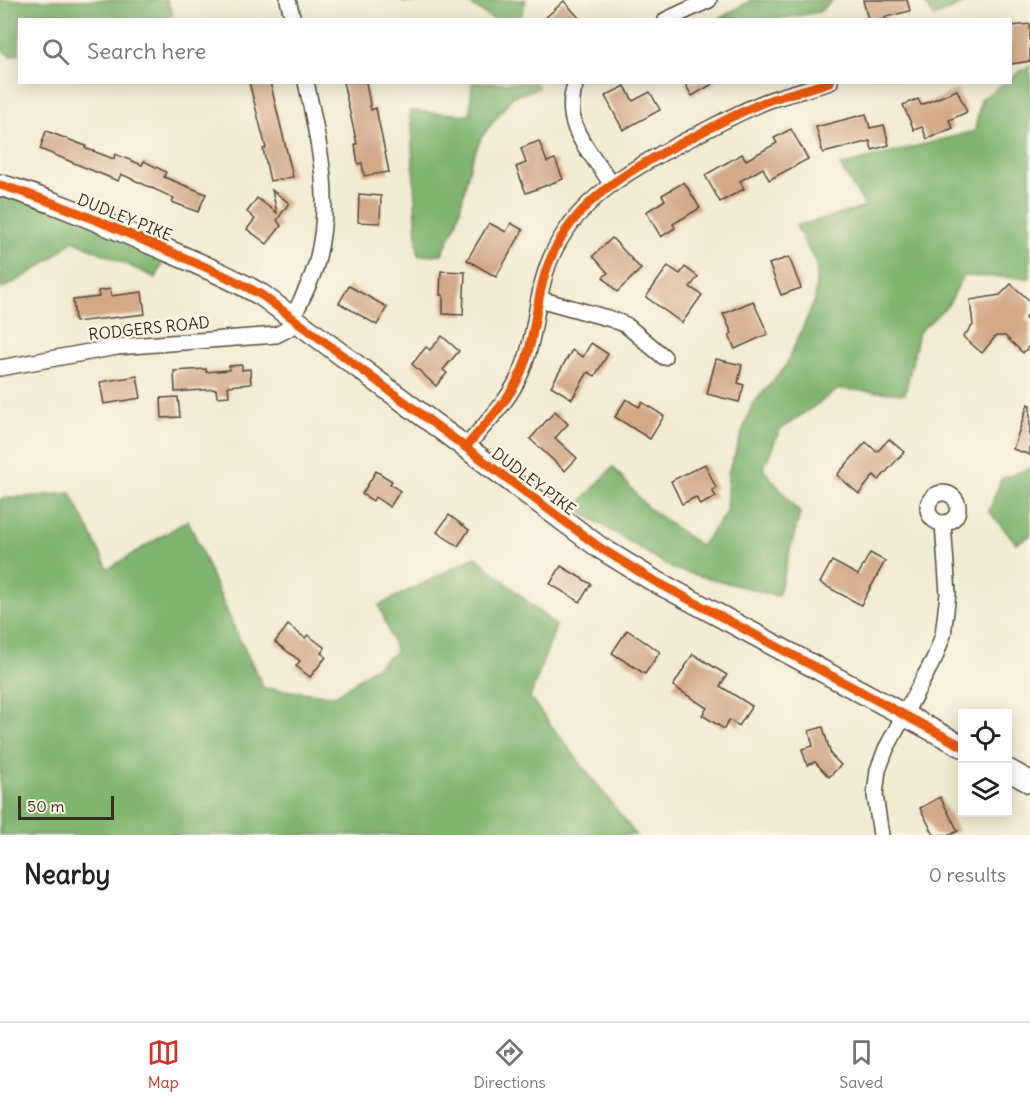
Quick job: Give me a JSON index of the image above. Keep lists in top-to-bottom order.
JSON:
{
  "streets": {
    "street": ["DUDLEY PIKE", "RODGERS ROAD"]
  },
  "crossings": [
    ["DUDLEY PIKE", "RODGERS ROAD"]
  ],
  "scale_bar": "50 m",
  "page": {
    "search": "Search here",
    "scale": "50 m",
    "heading": ["Nearby", "0 results"],
    "nav": ["Map", "Directions", "Saved"]
  }
}
